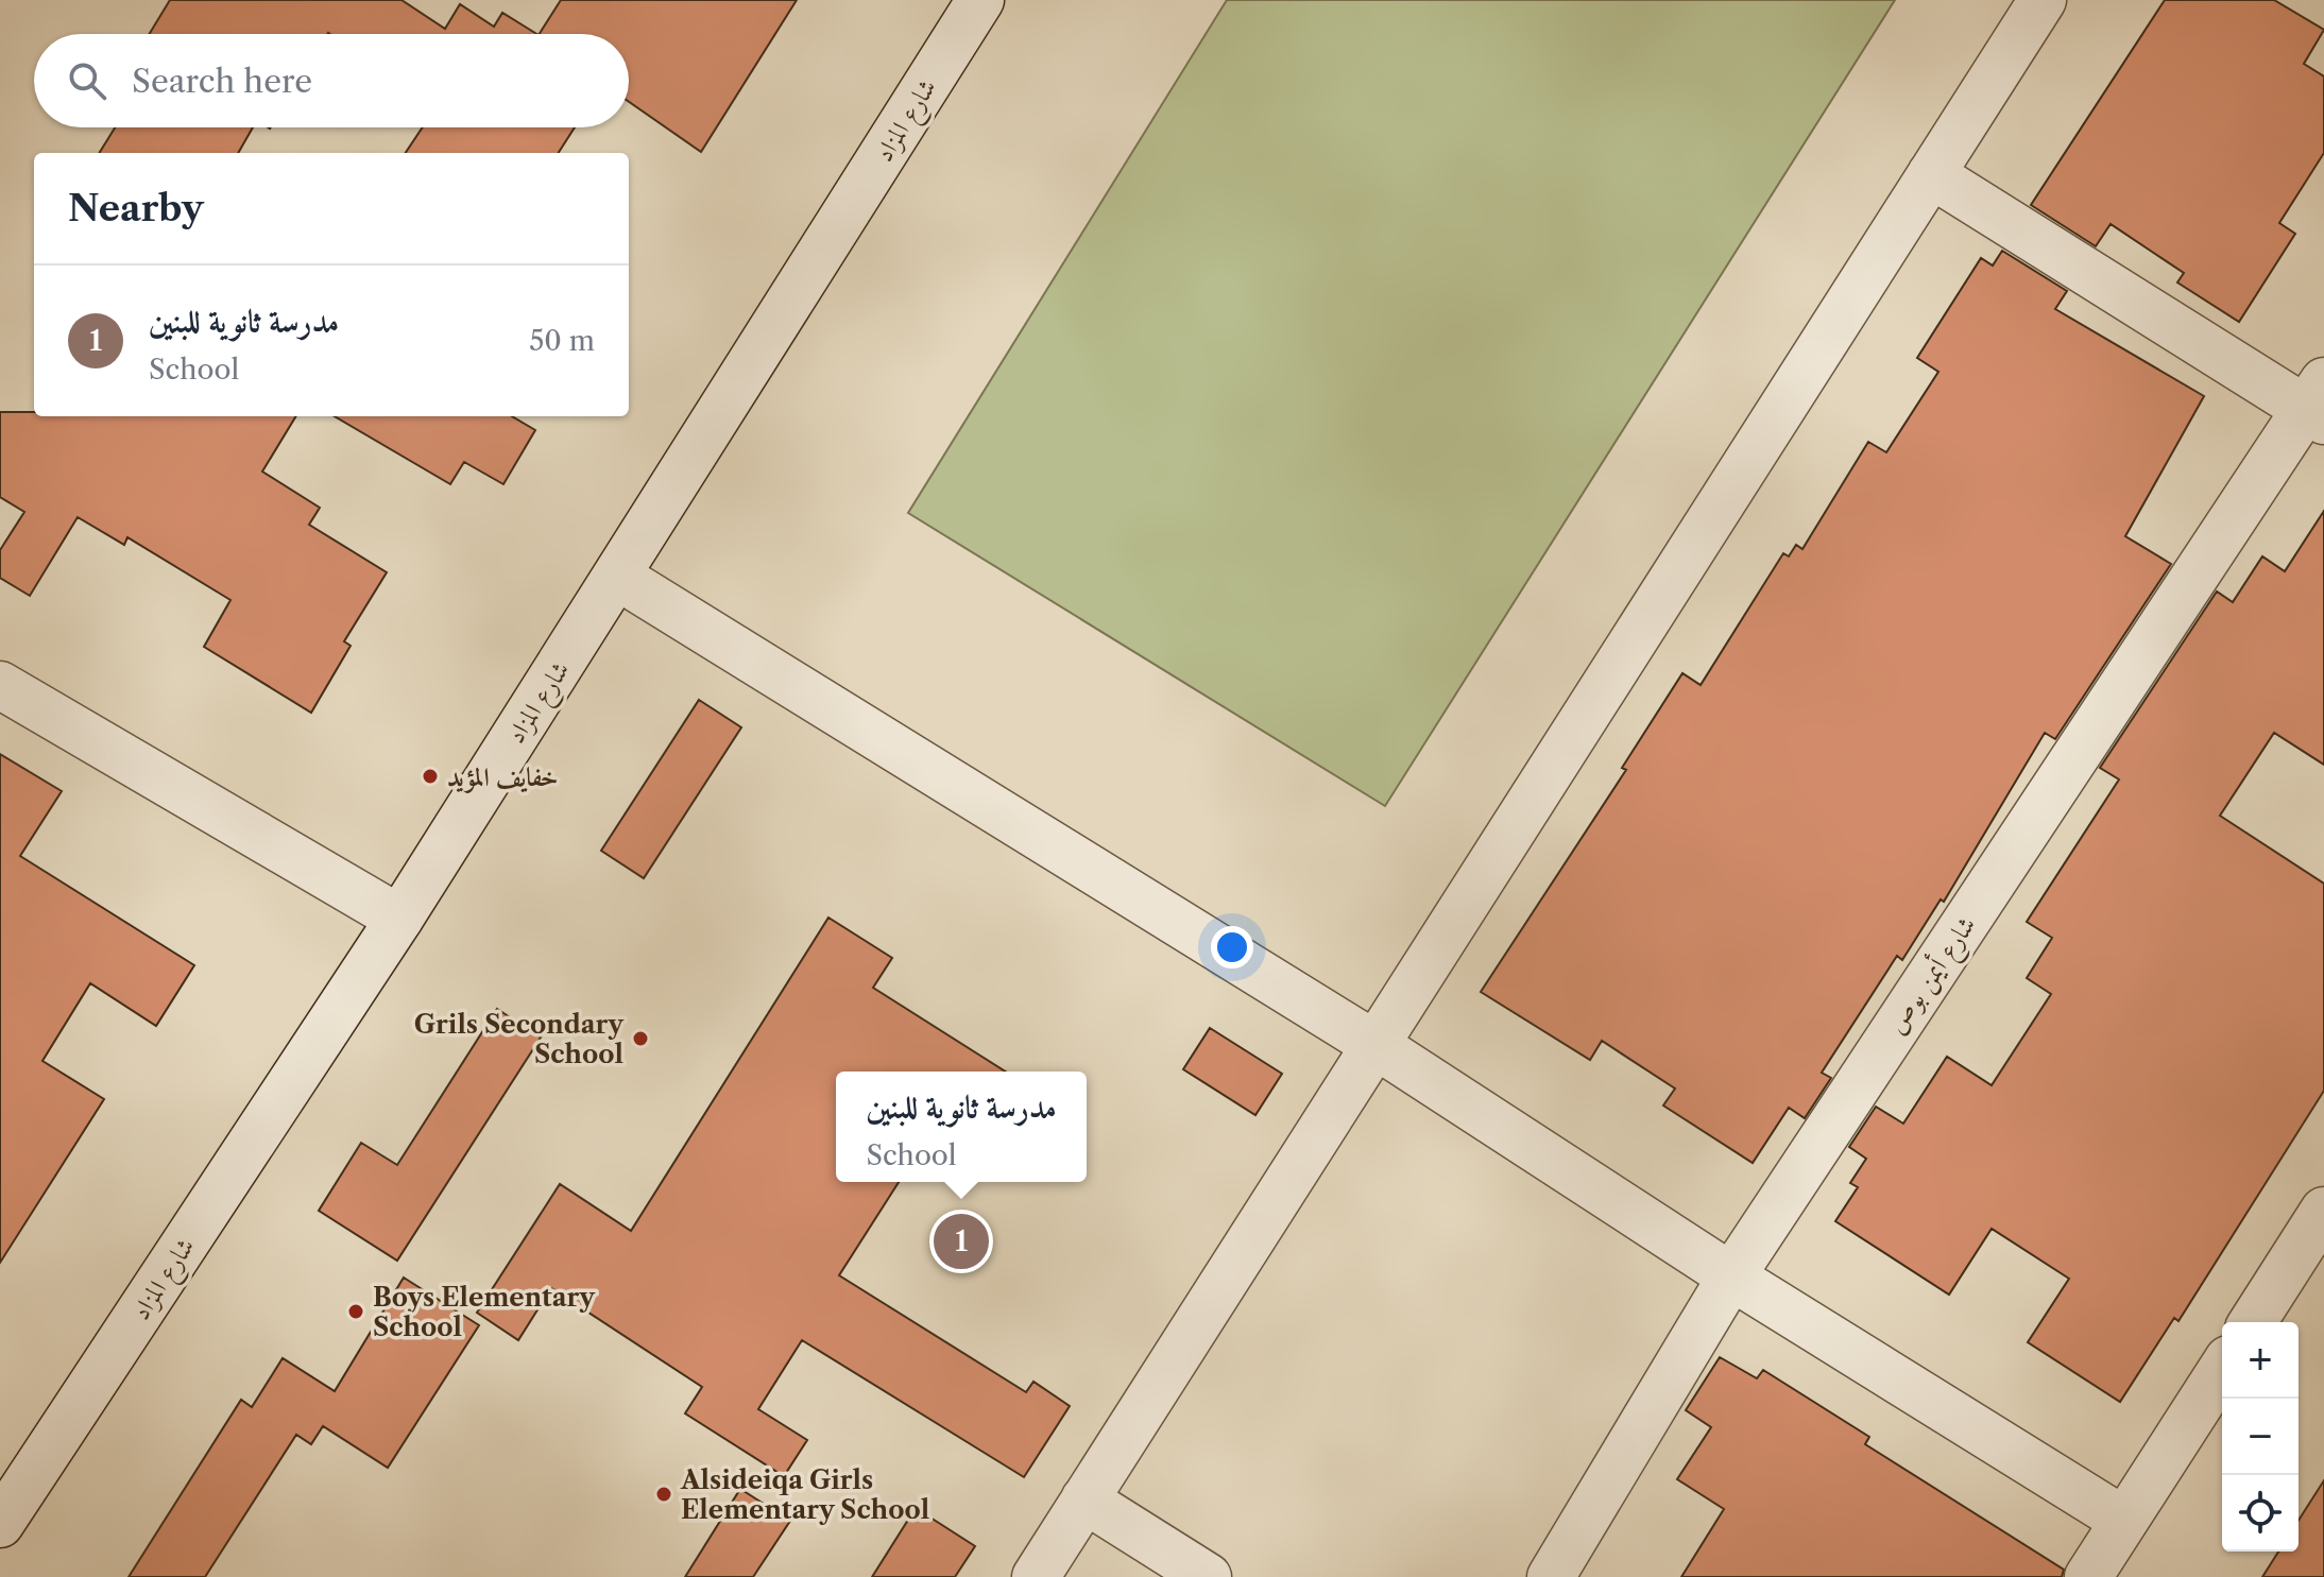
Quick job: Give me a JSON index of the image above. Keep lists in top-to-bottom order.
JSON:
{
  "streets": {
    "street": ["شارع المزاد", "شارع أيمن بوص"]
  },
  "places": [
    "خفايف المؤيد",
    "Grils Secondary School",
    "Boys Elementary School",
    "Alsideiqa Girls Elementary School"
  ],
  "page": {
    "search": "Search here",
    "heading": "Nearby",
    "list": [
      {
        "mark": "1",
        "name": "مدرسة ثانوية للبنين",
        "note": "School",
        "value": "50 m"
      }
    ],
    "popup": ["مدرسة ثانوية للبنين", "School"],
    "pins": "1",
    "map_buttons": ["+", "−"]
  }
}
